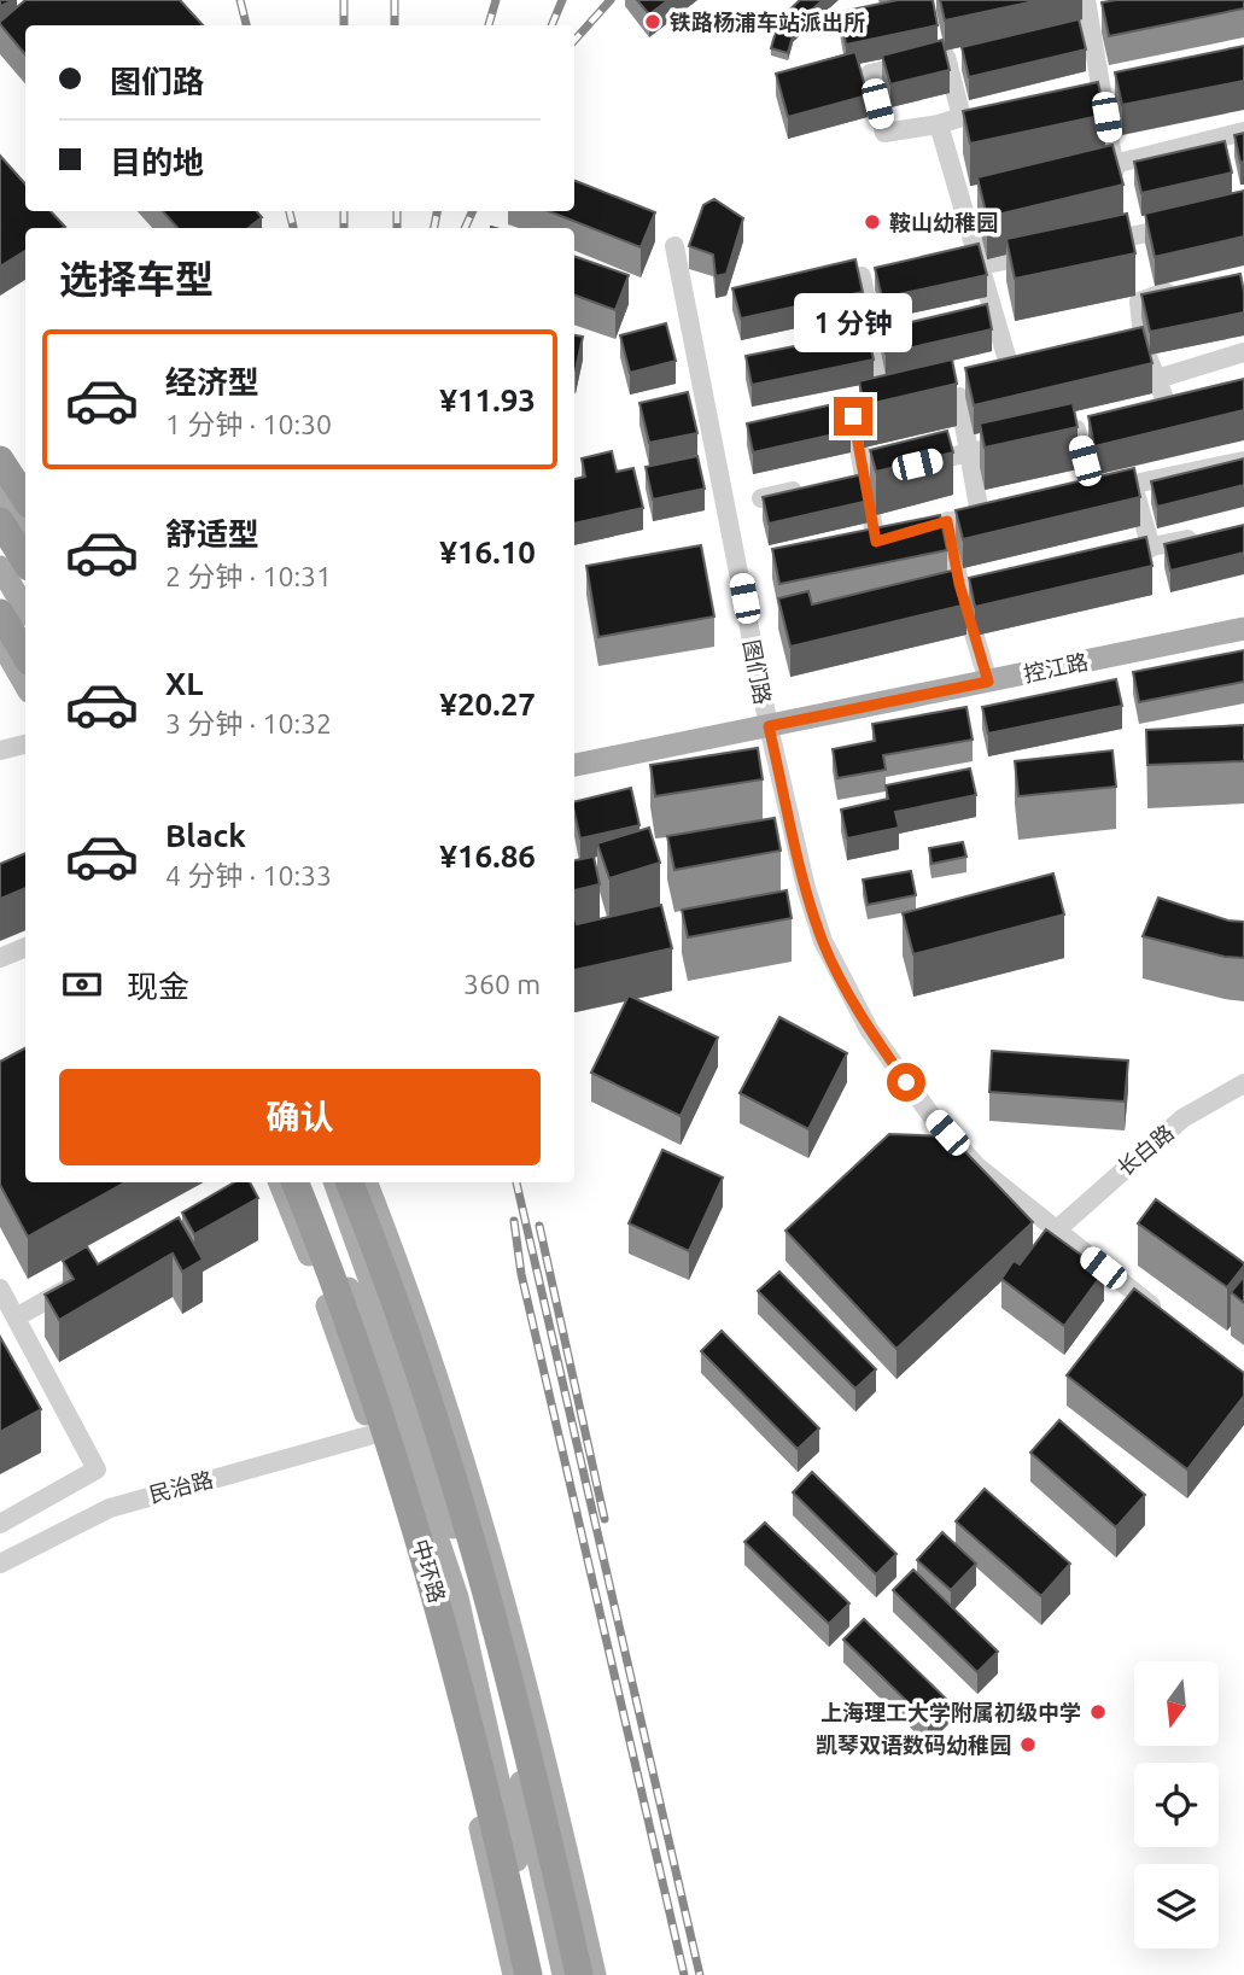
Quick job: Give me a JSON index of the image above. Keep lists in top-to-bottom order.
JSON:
{
  "streets": {
    "highway": ["中环路"],
    "main road": ["控江路"],
    "street": ["图们路", "长白路", "民治路"]
  },
  "crossings": [
    ["控江路", "图们路"],
    ["图们路", "长白路"]
  ],
  "places": [
    "铁路杨浦车站派出所",
    "鞍山幼稚园",
    "上海理工大学附属初级中学",
    "凯琴双语数码幼稚园"
  ],
  "north": "bottom",
  "page": {
    "banner": ["图们路", "目的地"],
    "heading": "选择车型",
    "bubble": "1 分钟",
    "list": [
      {
        "name": "经济型",
        "note": "1 分钟 · 10:30",
        "value": "¥11.93"
      },
      {
        "name": "舒适型",
        "note": "2 分钟 · 10:31",
        "value": "¥16.10"
      },
      {
        "name": "XL",
        "note": "3 分钟 · 10:32",
        "value": "¥20.27"
      },
      {
        "name": "Black",
        "note": "4 分钟 · 10:33",
        "value": "¥16.86"
      }
    ],
    "pay": ["现金", "360 m"],
    "buttons": "确认"
  }
}
